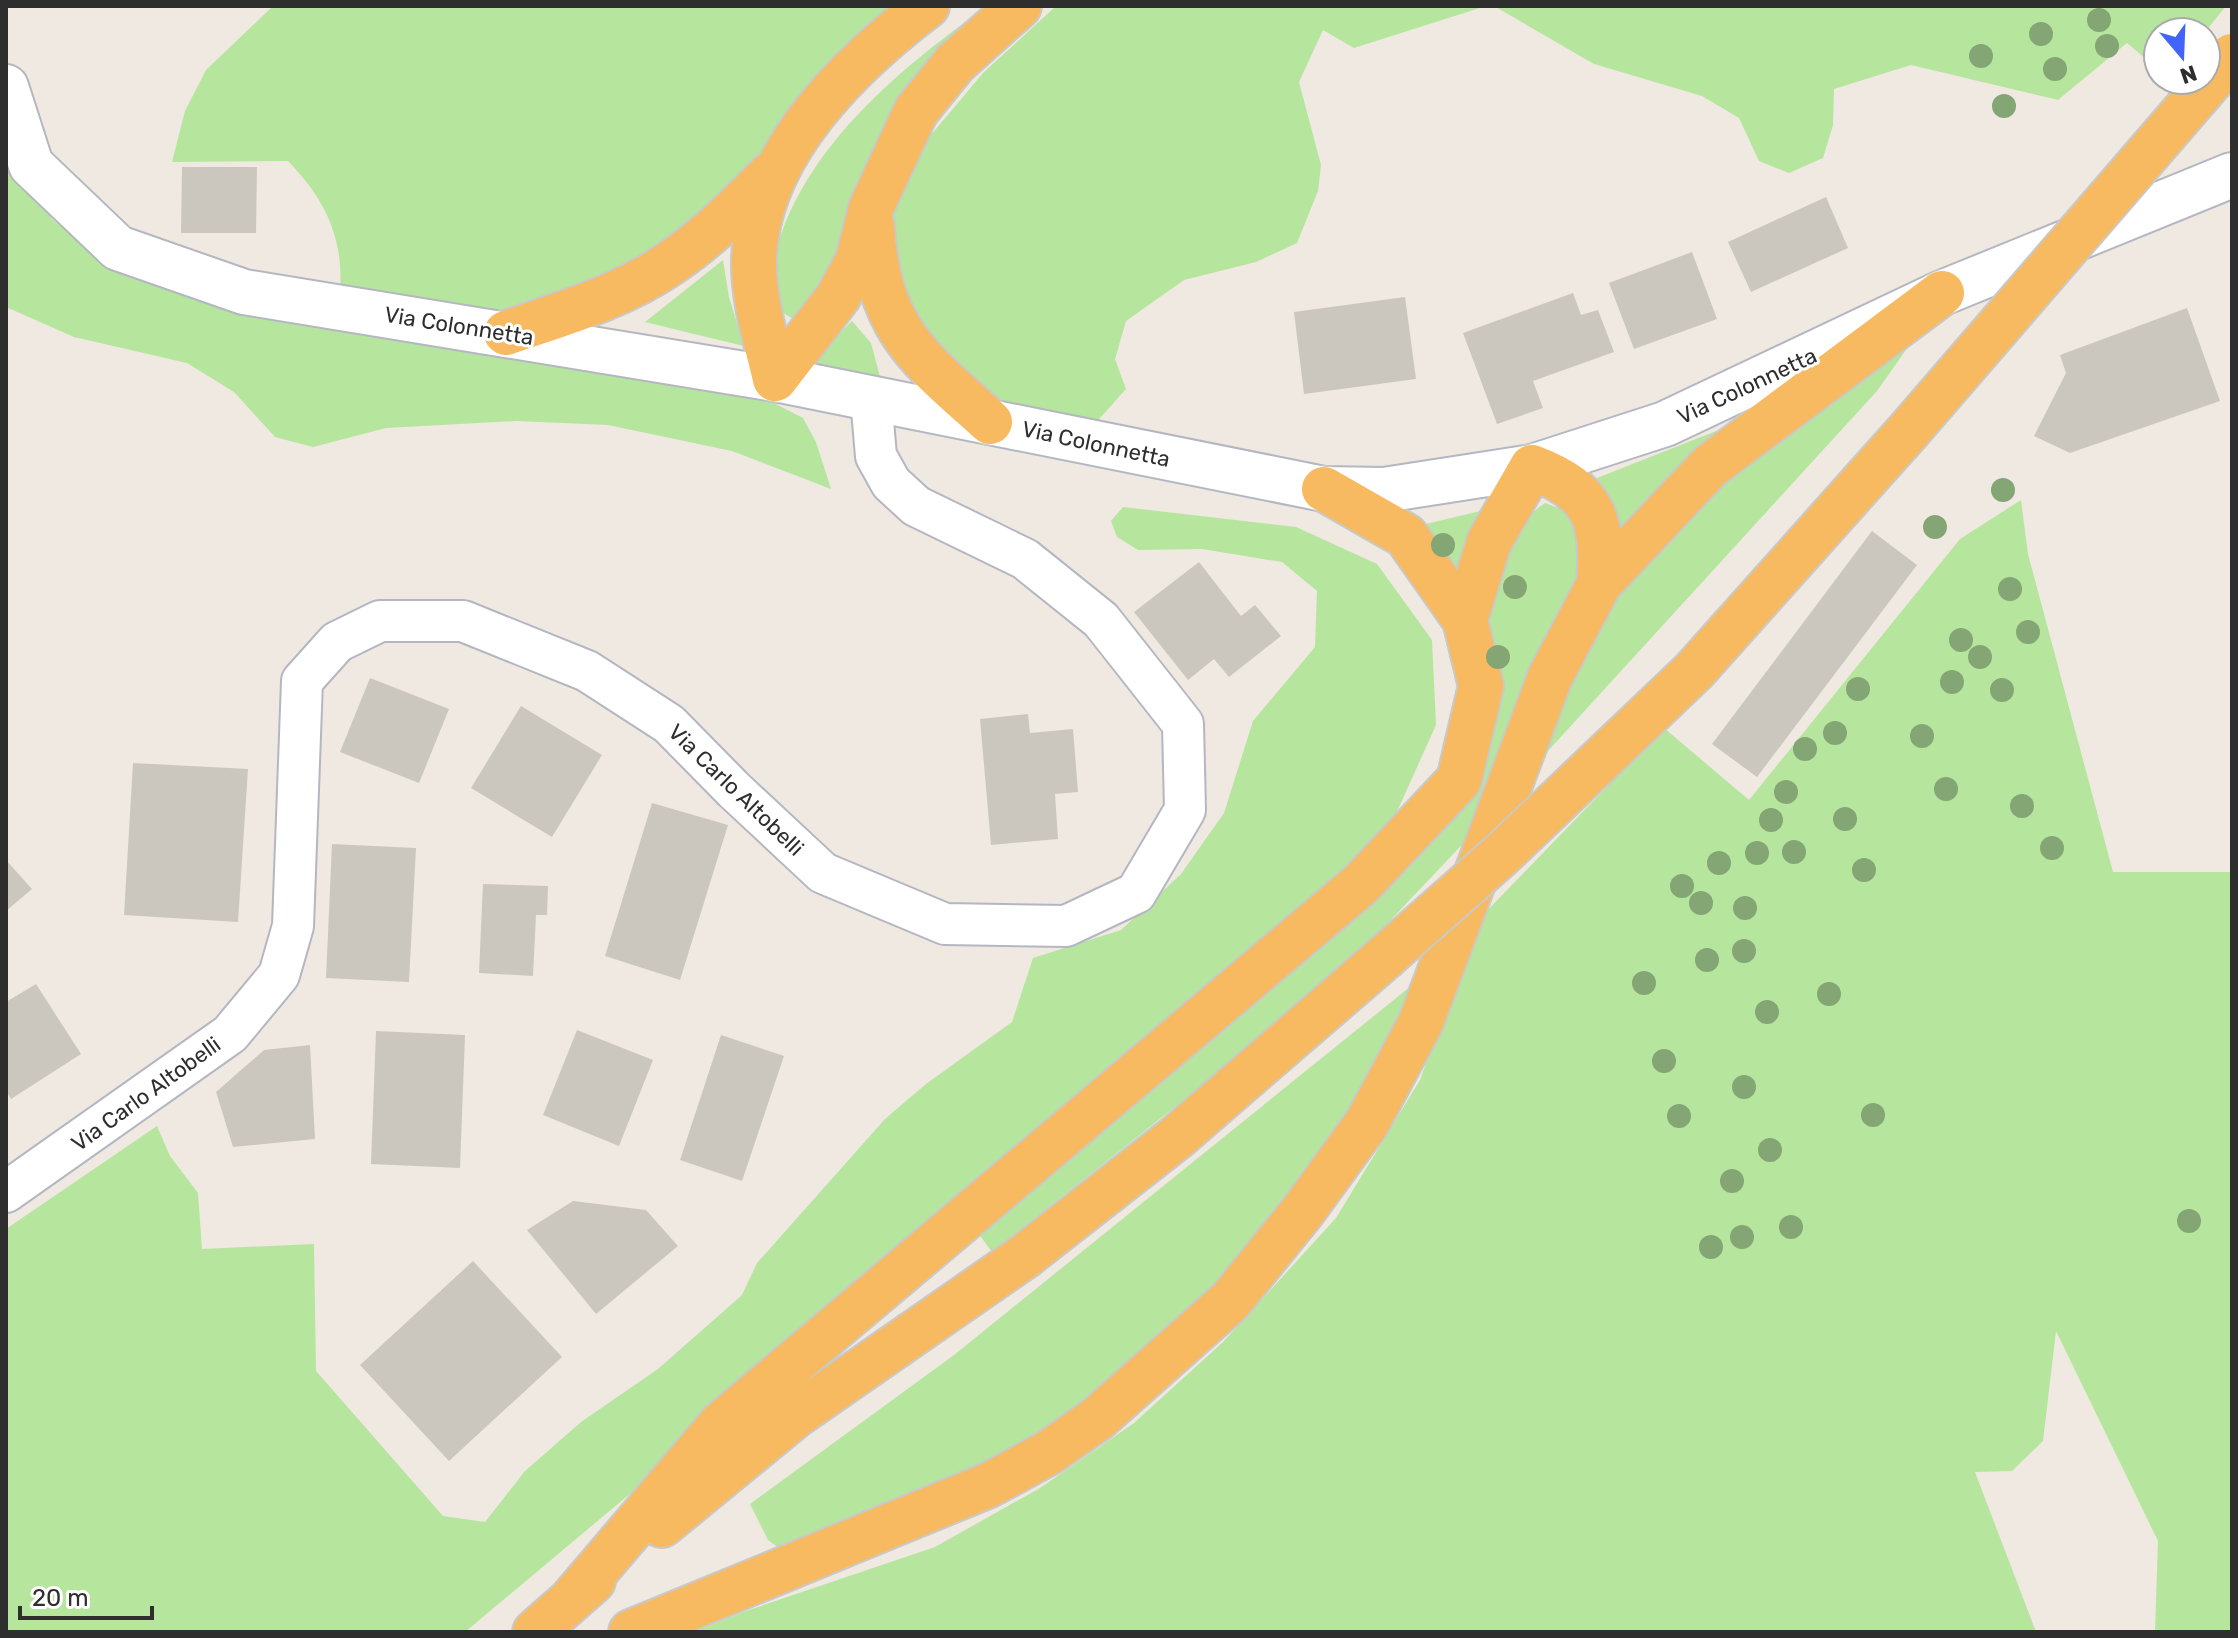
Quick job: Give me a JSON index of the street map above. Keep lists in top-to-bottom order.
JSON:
{
  "streets": {
    "main road": ["Via Colonnetta"],
    "street": ["Via Carlo Altobelli"]
  },
  "crossings": [
    ["Via Colonnetta", "Via Carlo Altobelli"]
  ],
  "scale_bar": "20 m",
  "north": "bottom"
}
